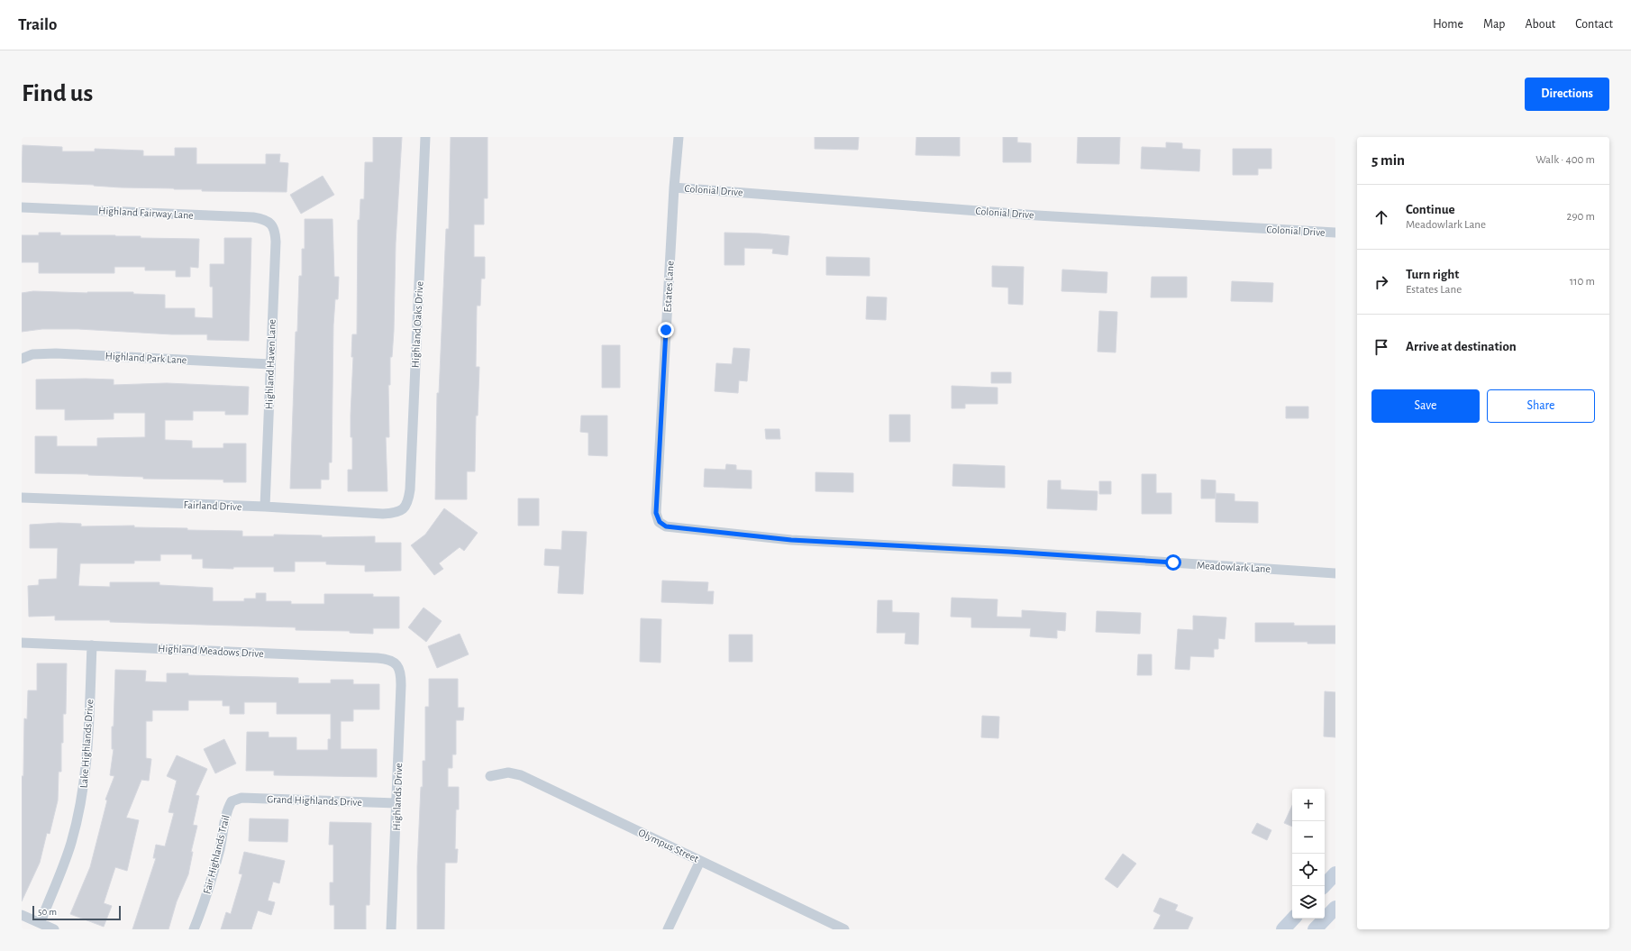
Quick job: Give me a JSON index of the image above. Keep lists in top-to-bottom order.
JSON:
{
  "streets": {
    "street": [
      "Colonial Drive",
      "Highland Fairway Lane",
      "Estates Lane",
      "Highland Oaks Drive",
      "Highland Park Lane",
      "Highland Haven Lane",
      "Fairland Drive",
      "Meadowlark Lane",
      "Highland Meadows Drive",
      "Lake Highlands Drive",
      "Highlands Drive",
      "Grand Highlands Drive",
      "Olympus Street",
      "Fair Highlands Trail"
    ]
  },
  "crossings": [
    ["Colonial Drive", "Estates Lane"],
    ["Highland Fairway Lane", "Highland Haven Lane"],
    ["Estates Lane", "Meadowlark Lane"],
    ["Highland Oaks Drive", "Fairland Drive"],
    ["Highland Park Lane", "Highland Haven Lane"],
    ["Highland Haven Lane", "Fairland Drive"],
    ["Highland Meadows Drive", "Lake Highlands Drive"],
    ["Highland Meadows Drive", "Highlands Drive"],
    ["Highlands Drive", "Grand Highlands Drive"],
    ["Grand Highlands Drive", "Fair Highlands Trail"]
  ],
  "scale_bar": "50 m",
  "page": {
    "header": "Trailo",
    "nav": [
      "Home",
      "Map",
      "About",
      "Contact"
    ],
    "buttons": [
      "Directions",
      ["Save", "Share"]
    ],
    "title": "Find us",
    "heading": ["5 min", "Walk · 400 m"],
    "list": [
      ["Continue", "Meadowlark Lane", "290 m"],
      ["Turn right", "Estates Lane", "110 m"],
      "Arrive at destination"
    ],
    "map_buttons": ["+", "−"],
    "scale": "50 m"
  }
}
